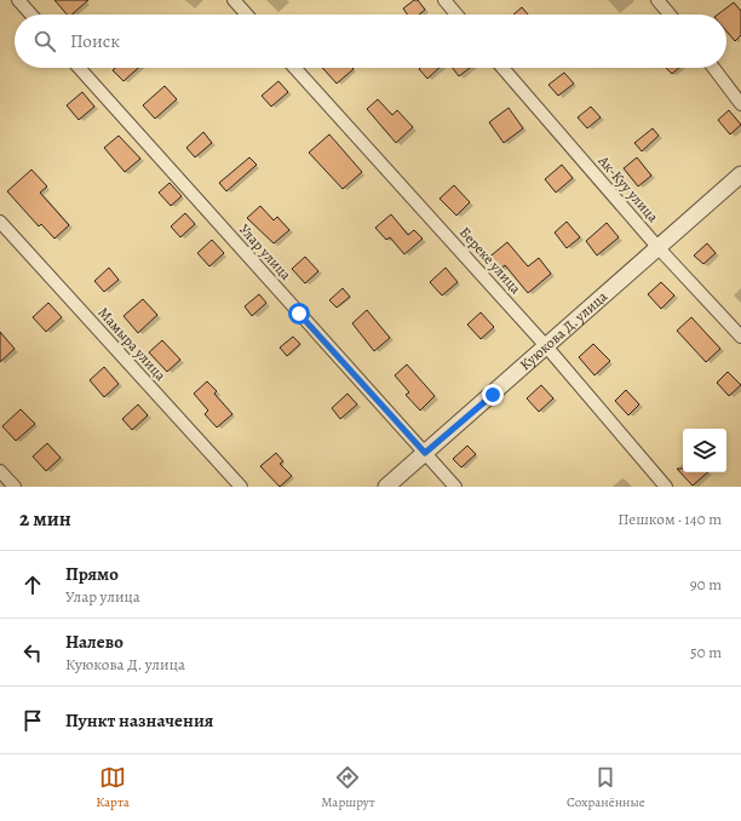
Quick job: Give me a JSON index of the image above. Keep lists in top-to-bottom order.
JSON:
{
  "streets": {
    "street": [
      "Ак-Куу улица",
      "Улар улица",
      "Береке улица",
      "Куюкова Д. улица",
      "Мамыра улица"
    ]
  },
  "crossings": [
    ["Ак-Куу улица", "Куюкова Д. улица"],
    ["Улар улица", "Куюкова Д. улица"],
    ["Береке улица", "Куюкова Д. улица"]
  ],
  "page": {
    "search": "Поиск",
    "heading": ["2 мин", "Пешком · 140 m"],
    "list": [
      ["Прямо", "Улар улица", "90 m"],
      ["Налево", "Куюкова Д. улица", "50 m"],
      "Пункт назначения"
    ],
    "nav": ["Карта", "Маршрут", "Сохранённые"]
  }
}
